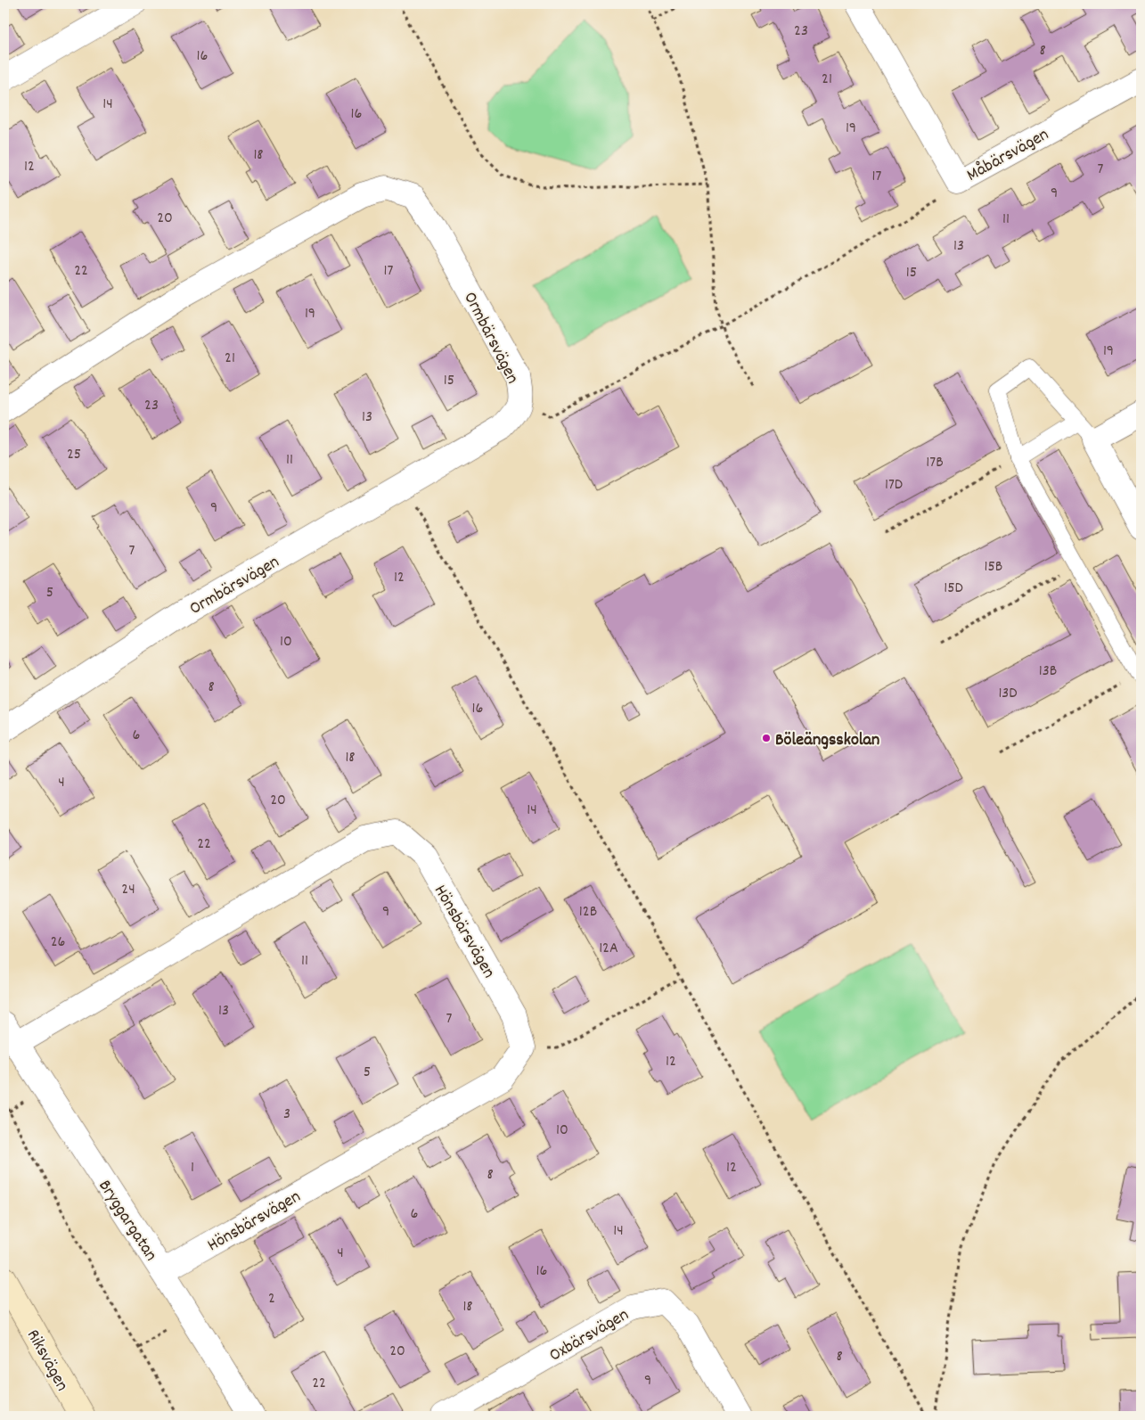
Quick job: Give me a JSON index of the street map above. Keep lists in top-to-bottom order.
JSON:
{
  "streets": {
    "street": [
      "Måbärsvägen",
      "Ormbärsvägen",
      "Hönsbärsvägen",
      "Bryggargatan",
      "Oxbärsvägen",
      "Riksvägen"
    ]
  },
  "crossings": [
    ["Hönsbärsvägen", "Bryggargatan"]
  ],
  "places": ["Böleängsskolan"],
  "house_numbers": [
    "23",
    "8",
    "16",
    "21",
    "14",
    "16",
    "19",
    "18",
    "12",
    "7",
    "17",
    "9",
    "20",
    "11",
    "13",
    "22",
    "17",
    "15",
    "19",
    "19",
    "21",
    "15",
    "23",
    "13",
    "25",
    "11",
    "17B",
    "17D",
    "9",
    "7",
    "15B",
    "12",
    "15D",
    "5",
    "10",
    "13B",
    "8",
    "13D",
    "16",
    "6",
    "18",
    "4",
    "20",
    "14",
    "22",
    "24",
    "9",
    "12B",
    "26",
    "12A",
    "11",
    "13",
    "7",
    "12",
    "5",
    "3",
    "10",
    "1",
    "12",
    "8",
    "6",
    "14",
    "4",
    "16",
    "2",
    "18",
    "20",
    "8",
    "9",
    "22"
  ]
}
